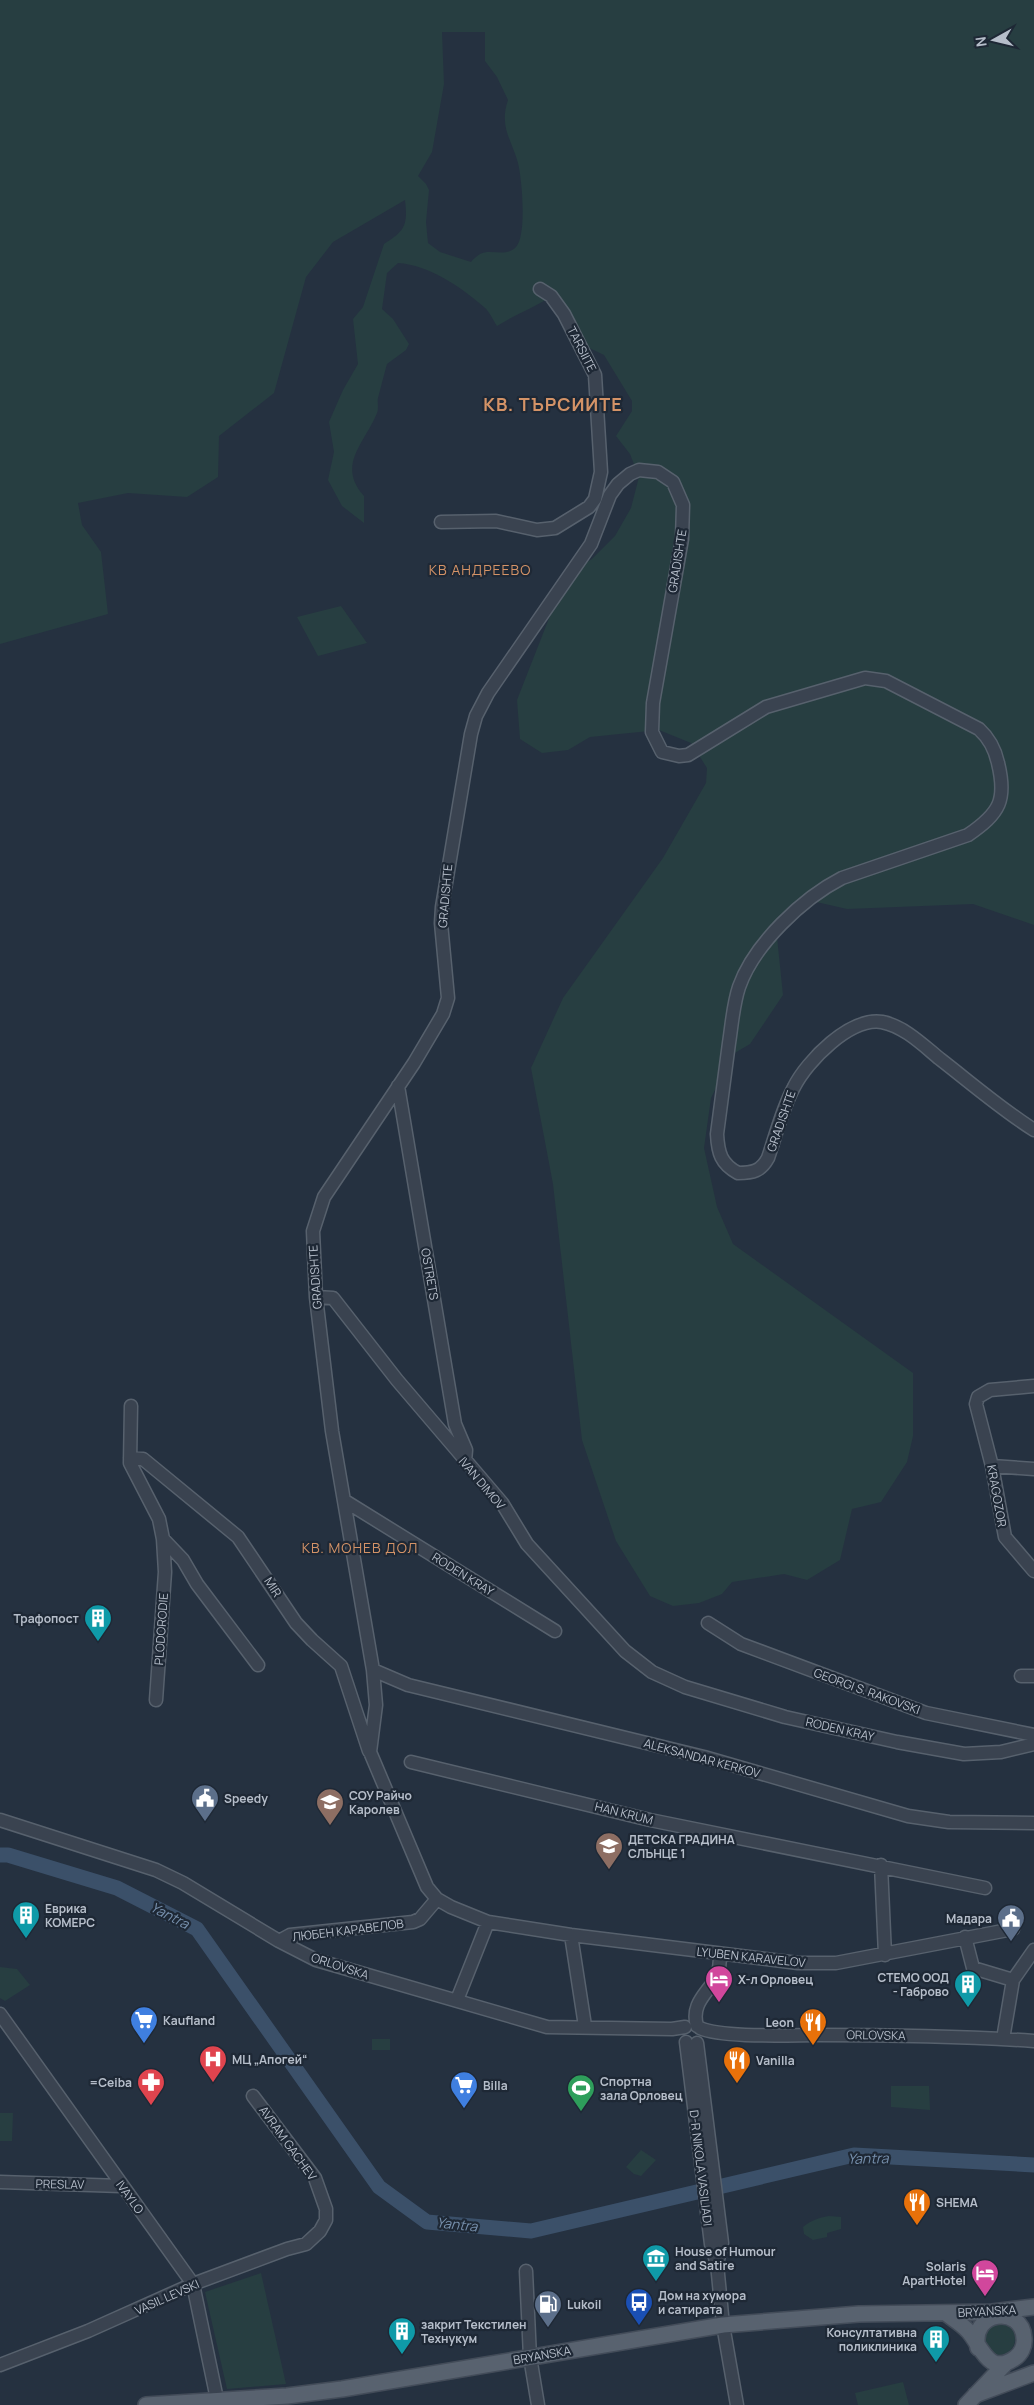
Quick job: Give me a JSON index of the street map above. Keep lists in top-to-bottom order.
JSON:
{
  "streets": {
    "main road": ["BRYANSKA"],
    "street": [
      "TARSIITE",
      "GRADISHTE",
      "OSTRETS",
      "IVAN DIMOV",
      "KRAGOZOR",
      "RODEN KRAY",
      "MIR",
      "PLODORODIE",
      "GEORGI S. RAKOVSKI",
      "ALEKSANDAR KERKOV",
      "HAN KRUM",
      "ЛЮБЕН КАРАВЕЛОВ",
      "LYUBEN KARAVELOV",
      "ORLOVSKA",
      "AVRAM GACHEV",
      "D-R NIKOLA VASILIADI",
      "PRESLAV",
      "IVAYLO",
      "VASIL LEVSKI"
    ]
  },
  "crossings": [
    ["GRADISHTE", "OSTRETS"],
    ["GRADISHTE", "IVAN DIMOV"],
    ["GRADISHTE", "RODEN KRAY"],
    ["GRADISHTE", "MIR"],
    ["GRADISHTE", "ALEKSANDAR KERKOV"],
    ["GRADISHTE", "ЛЮБЕН КАРАВЕЛОВ"],
    ["OSTRETS", "IVAN DIMOV"],
    ["IVAN DIMOV", "RODEN KRAY"],
    ["ЛЮБЕН КАРАВЕЛОВ", "ORLOVSKA"],
    ["ORLOVSKA", "D-R NIKOLA VASILIADI"],
    ["AVRAM GACHEV", "VASIL LEVSKI"],
    ["D-R NIKOLA VASILIADI", "BRYANSKA"],
    ["PRESLAV", "IVAYLO"],
    ["IVAYLO", "VASIL LEVSKI"],
    ["IVAYLO", "BRYANSKA"]
  ],
  "districts": ["КВ. ТЪРСИИТЕ", "КВ АНДРЕЕВО", "КВ. МОНЕВ ДОЛ"],
  "water": ["Yantra"],
  "places": {
    "building": [
      "Трафопост",
      "Еврика КОМЕРС",
      "СТЕМО ООД - Габрово",
      "закрит Текстилен Технукум",
      "Консултативна поликлиника"
    ],
    "public building": ["Speedy", "Мадара"],
    "school or university": ["СОУ Райчо Каролев", "ДЕТСКА ГРАДИНА СЛЪНЦЕ 1"],
    "hotel": ["Х-л Орловец", "Solaris ApartHotel"],
    "supermarket": ["Kaufland", "Billa"],
    "restaurant": ["Leon", "Vanilla", "SHEMA"],
    "hospital": ["МЦ „Апогей“"],
    "pharmacy": ["=Ceiba"],
    "sports": ["Спортна зала Орловец"],
    "museum": ["House of Humour and Satire"],
    "bus stop": ["Дом на хумора и сатирата"],
    "fuel station": ["Lukoil"]
  },
  "north": "left"
}
